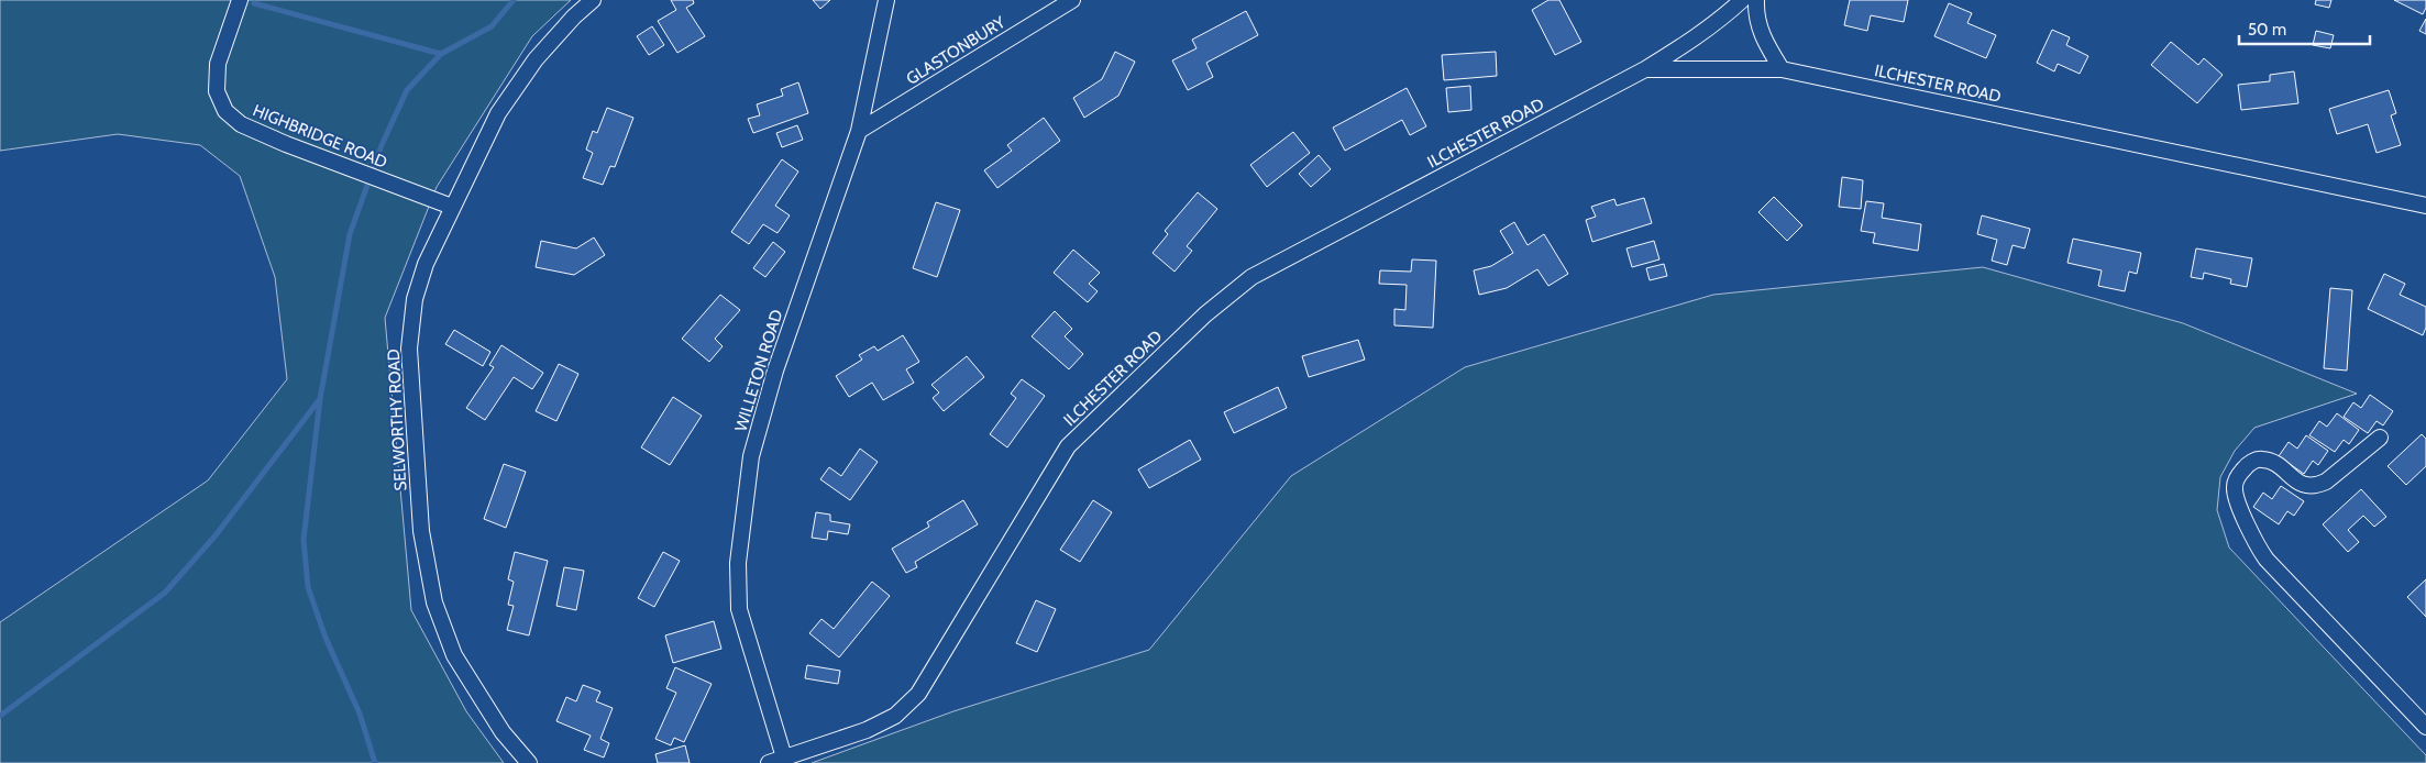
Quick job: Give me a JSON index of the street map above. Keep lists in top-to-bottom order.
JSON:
{
  "streets": {
    "street": [
      "GLASTONBURY",
      "ILCHESTER ROAD",
      "HIGHBRIDGE ROAD",
      "WILLETON ROAD",
      "SELWORTHY ROAD"
    ]
  },
  "crossings": [
    ["GLASTONBURY", "WILLETON ROAD"],
    ["ILCHESTER ROAD", "WILLETON ROAD"],
    ["HIGHBRIDGE ROAD", "SELWORTHY ROAD"]
  ],
  "scale_bar": "50 m"
}
